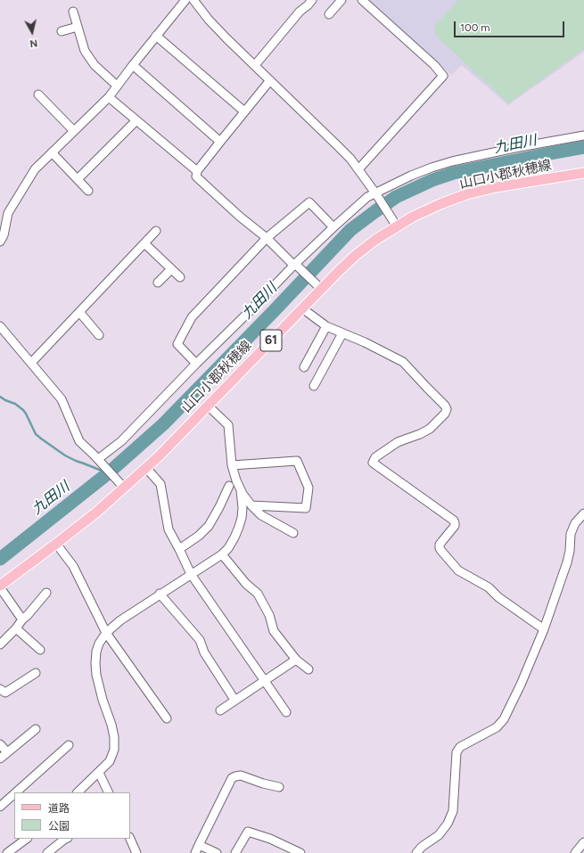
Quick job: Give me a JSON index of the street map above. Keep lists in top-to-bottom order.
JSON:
{
  "streets": {
    "main road": ["山口小郡秋穂線", "61"]
  },
  "water": ["九田川"],
  "legend": ["道路", "公園"],
  "scale_bar": "100 m",
  "north": "bottom"
}
